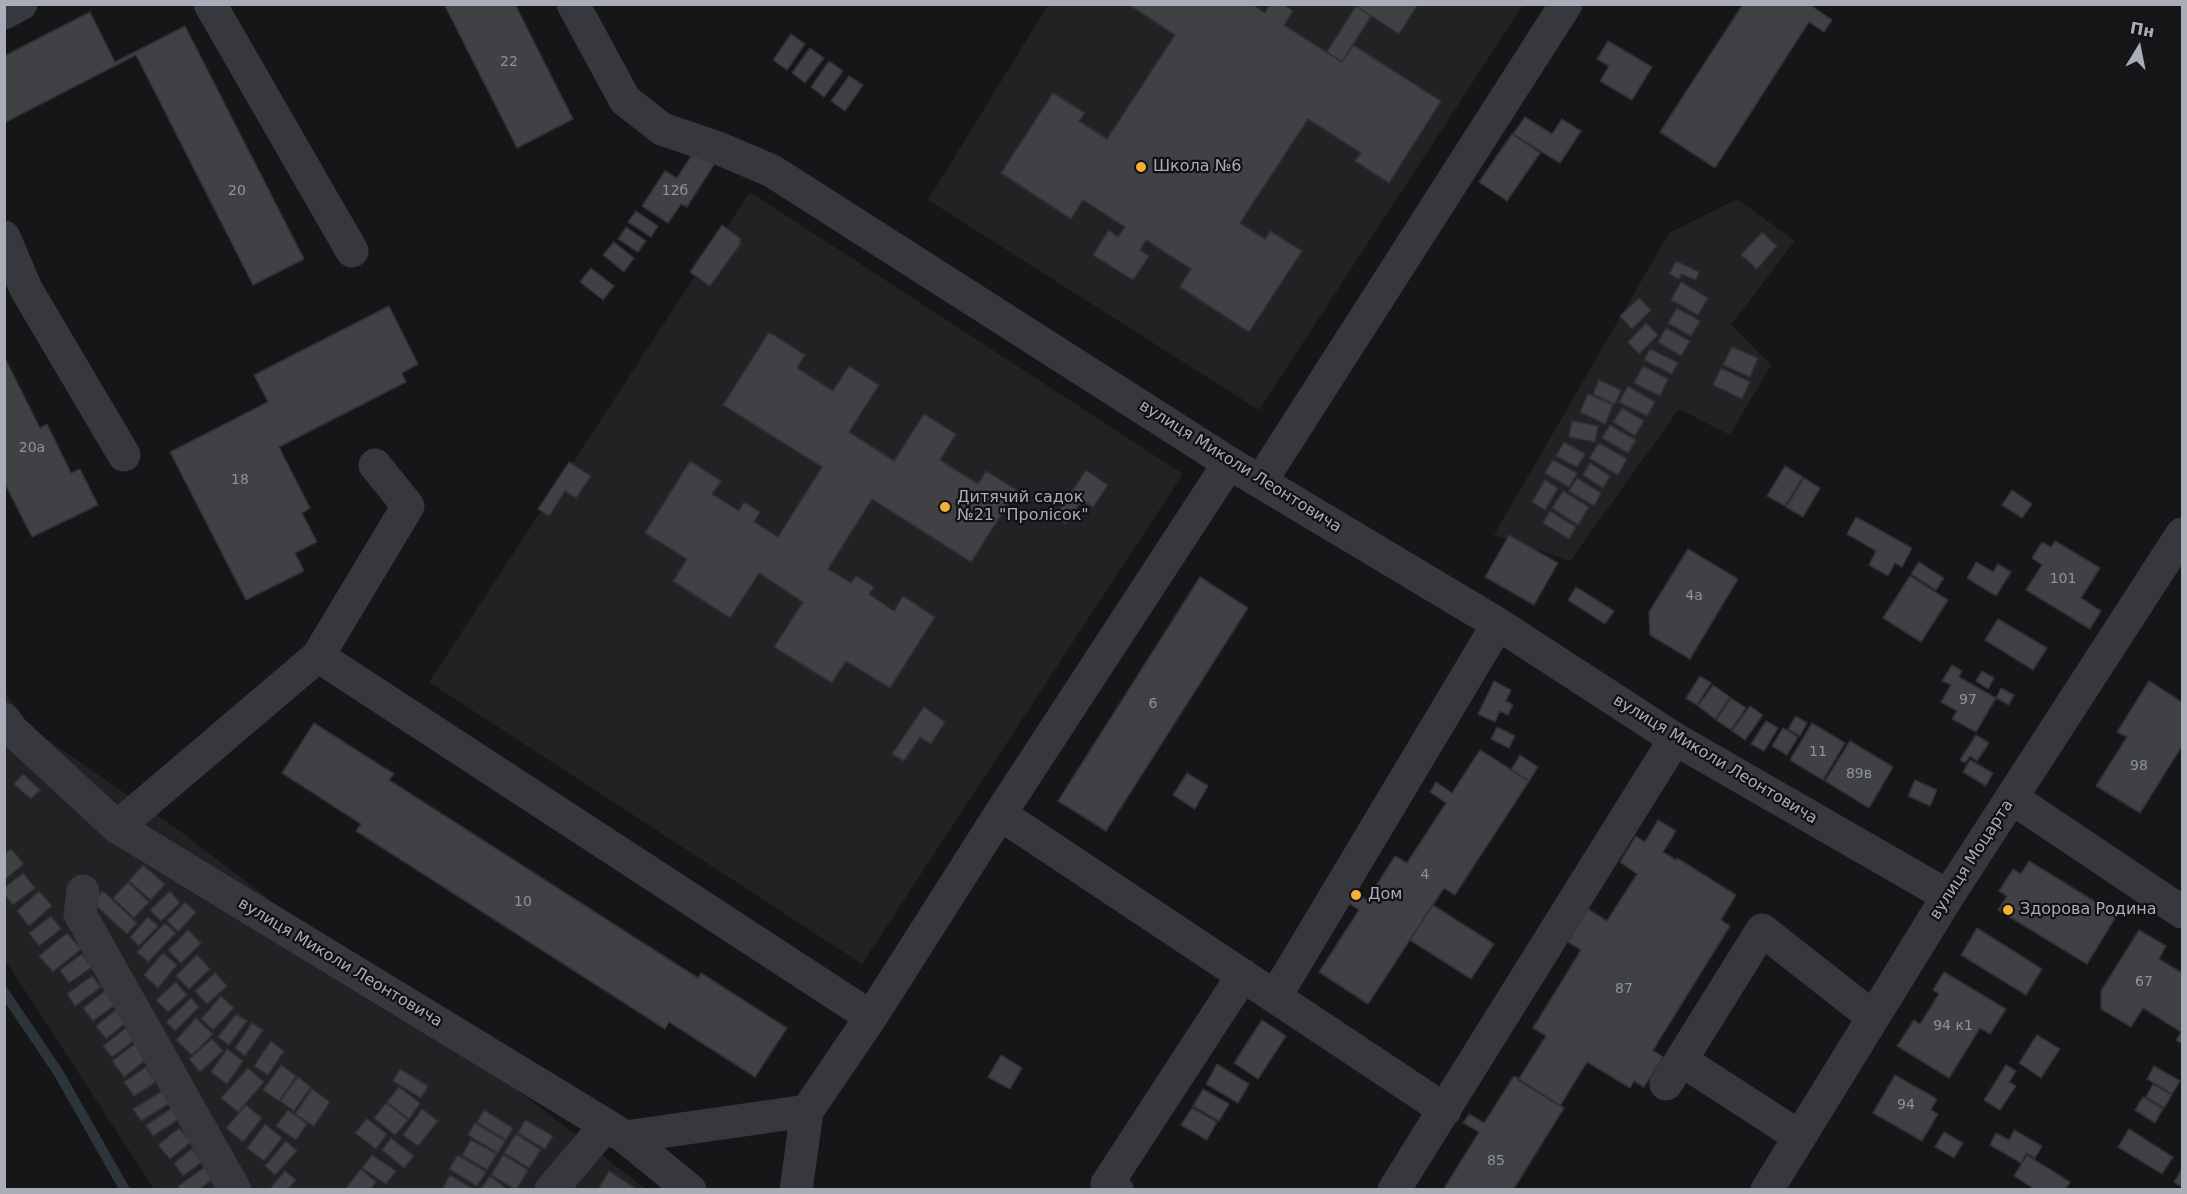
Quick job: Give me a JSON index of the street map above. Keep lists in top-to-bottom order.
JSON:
{
  "streets": {
    "street": ["вулиця Миколи Леонтовича", "вулиця Моцарта"]
  },
  "crossings": [
    ["вулиця Миколи Леонтовича", "вулиця Моцарта"]
  ],
  "places": [
    "Школа №6",
    "Дитячий садок №21 \"Пролісок\"",
    "Дом",
    "Здорова Родина"
  ],
  "house_numbers": [
    "22",
    "20",
    "12б",
    "20а",
    "18",
    "101",
    "4а",
    "97",
    "6",
    "11",
    "98",
    "89в",
    "4",
    "10",
    "67",
    "87",
    "94 к1",
    "94",
    "85"
  ],
  "north": "top"
}
